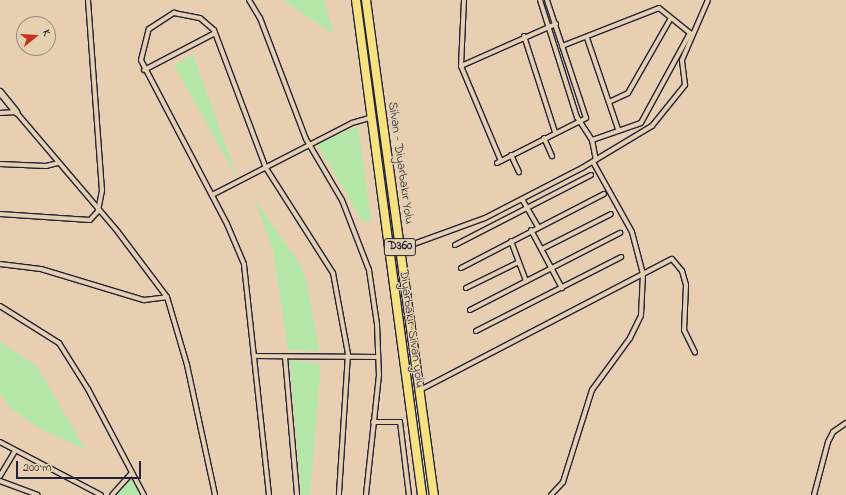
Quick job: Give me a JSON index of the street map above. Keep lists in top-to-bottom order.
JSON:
{
  "streets": {
    "highway": ["Silvan - Diyarbakır Yolu", "D360", "Diyarbakır-Silvan yolu"]
  },
  "scale_bar": "200 m",
  "north": "right"
}
